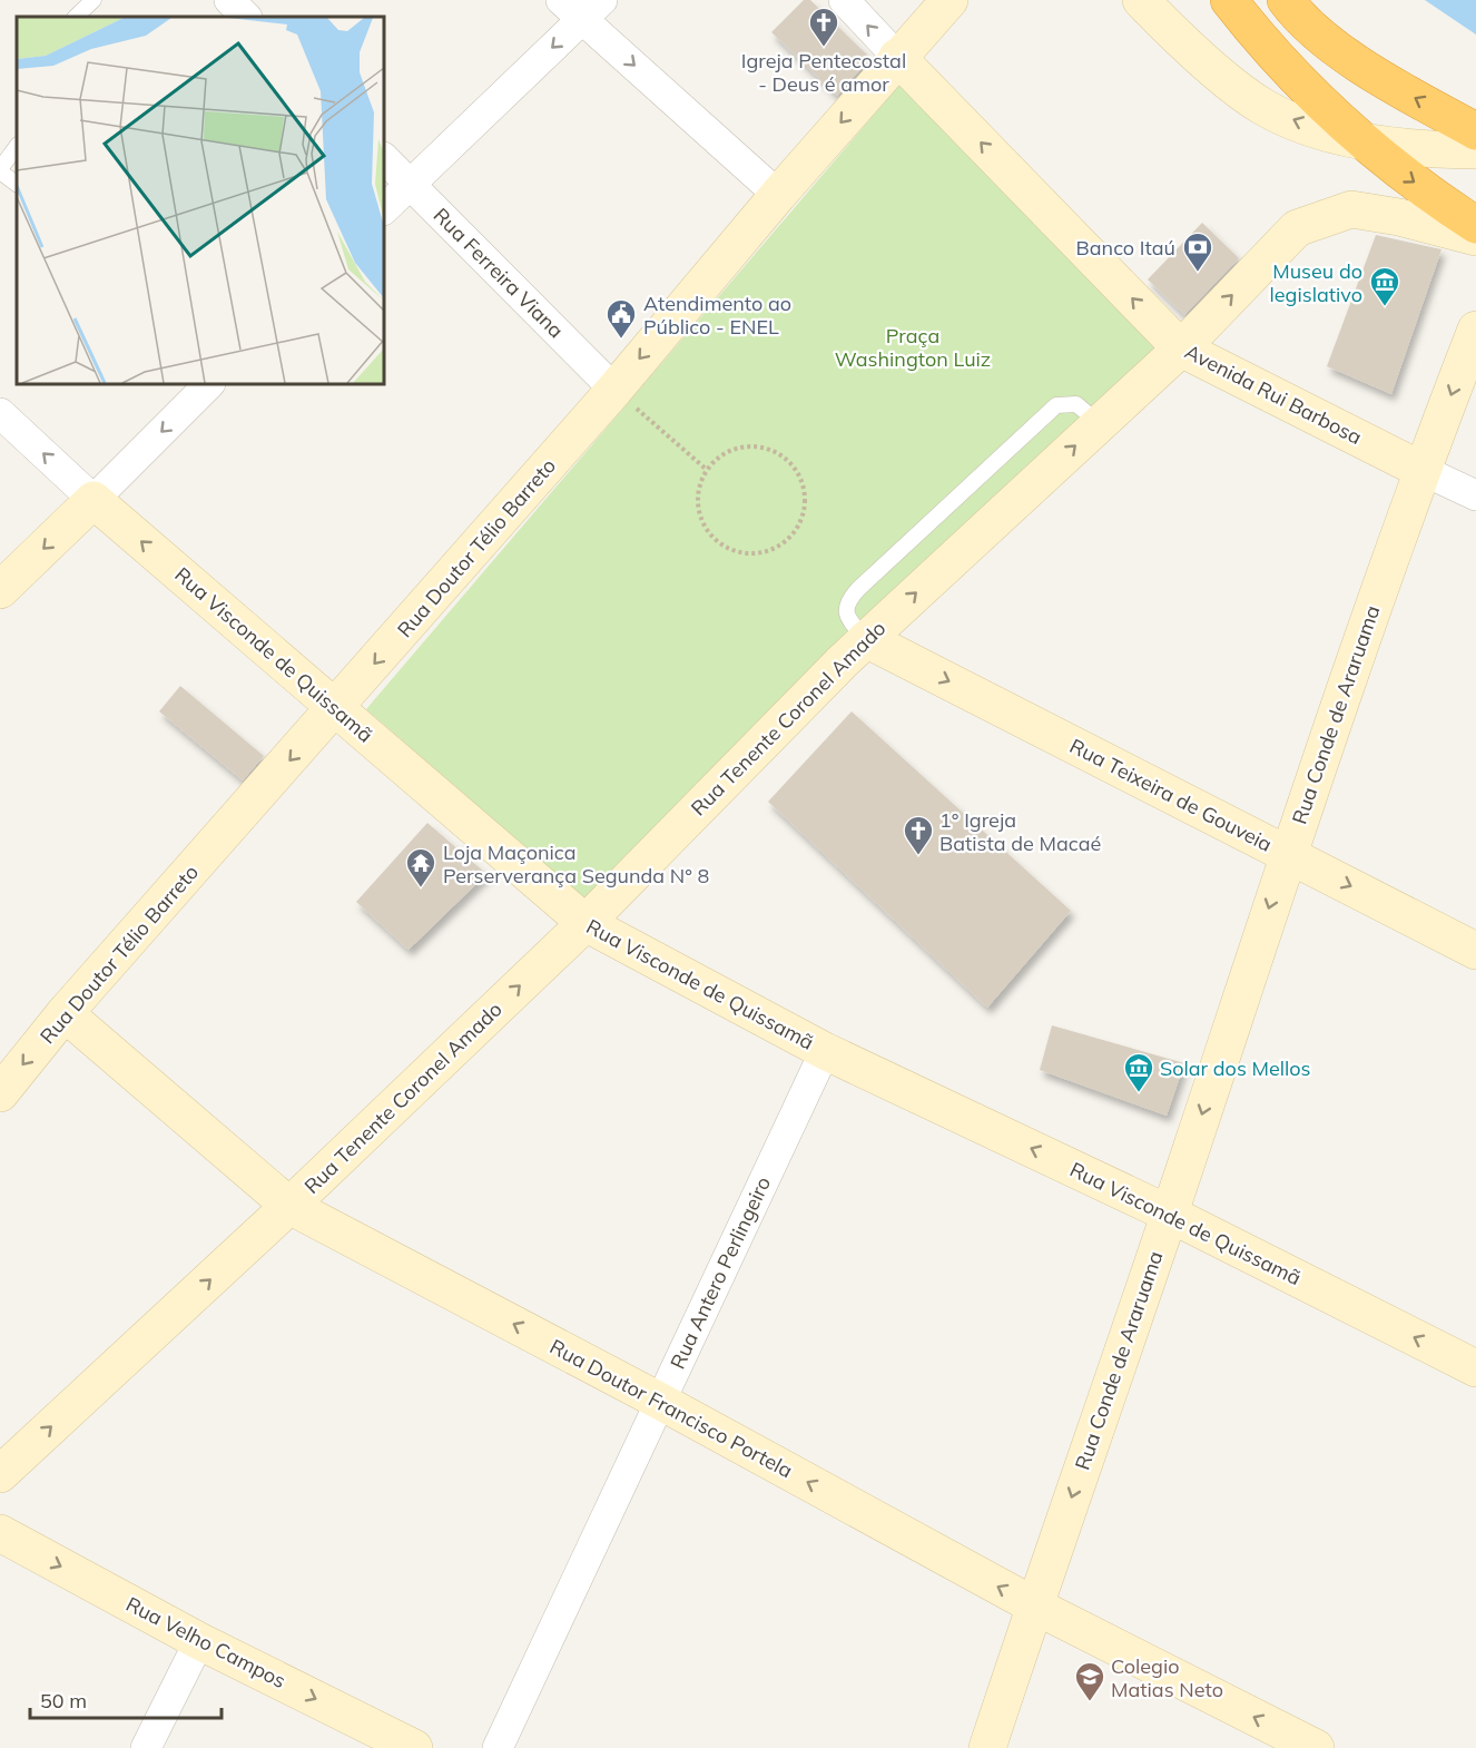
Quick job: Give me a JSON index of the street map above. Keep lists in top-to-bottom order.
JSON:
{
  "streets": {
    "street": [
      "Rua Ferreira Viana",
      "Avenida Rui Barbosa",
      "Rua Doutor Télio Barreto",
      "Rua Visconde de Quissamã",
      "Rua Conde de Araruama",
      "Rua Tenente Coronel Amado",
      "Rua Teixeira de Gouveia",
      "Rua Antero Perlingeiro",
      "Rua Doutor Francisco Portela",
      "Rua Velho Campos"
    ]
  },
  "crossings": [
    ["Rua Ferreira Viana", "Rua Doutor Télio Barreto"],
    ["Avenida Rui Barbosa", "Rua Doutor Télio Barreto"],
    ["Avenida Rui Barbosa", "Rua Conde de Araruama"],
    ["Avenida Rui Barbosa", "Rua Tenente Coronel Amado"],
    ["Rua Doutor Télio Barreto", "Rua Visconde de Quissamã"],
    ["Rua Doutor Télio Barreto", "Rua Doutor Francisco Portela"],
    ["Rua Visconde de Quissamã", "Rua Conde de Araruama"],
    ["Rua Visconde de Quissamã", "Rua Tenente Coronel Amado"],
    ["Rua Visconde de Quissamã", "Rua Antero Perlingeiro"],
    ["Rua Conde de Araruama", "Rua Teixeira de Gouveia"],
    ["Rua Conde de Araruama", "Rua Doutor Francisco Portela"],
    ["Rua Tenente Coronel Amado", "Rua Teixeira de Gouveia"],
    ["Rua Tenente Coronel Amado", "Rua Doutor Francisco Portela"],
    ["Rua Antero Perlingeiro", "Rua Doutor Francisco Portela"]
  ],
  "one_way": [
    "Rua Visconde de Quissamã",
    "Rua Conde de Araruama",
    "Rua Tenente Coronel Amado",
    "Rua Teixeira de Gouveia",
    "Rua Doutor Francisco Portela",
    "Rua Velho Campos"
  ],
  "parks": ["Praça Washington Luiz"],
  "places": {
    "church": ["Igreja Pentecostal - Deus é amor", "1° Igreja Batista de Macaé"],
    "bank": ["Banco Itaú"],
    "museum": ["Museu do legislativo", "Solar dos Mellos"],
    "public building": ["Atendimento ao Público - ENEL"],
    "temple": ["Loja Maçonica Perserverança Segunda N° 8"],
    "school or university": ["Colegio Matias Neto"]
  },
  "scale_bar": "50 m"
}
